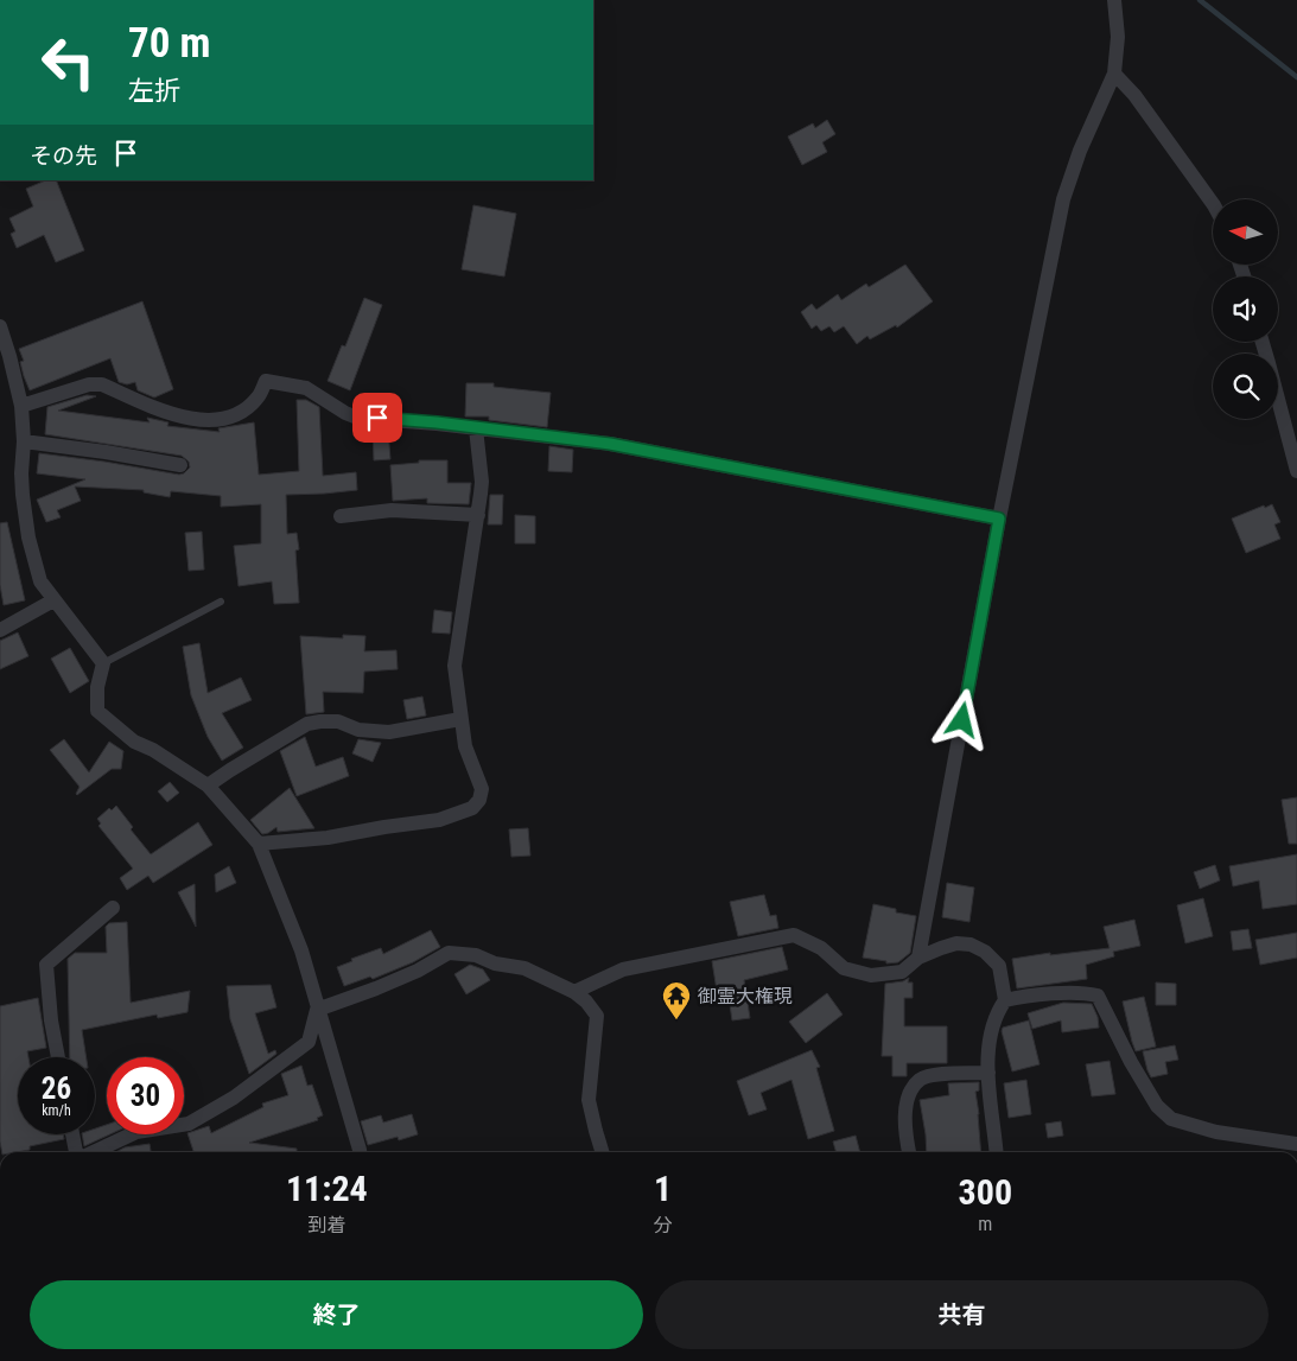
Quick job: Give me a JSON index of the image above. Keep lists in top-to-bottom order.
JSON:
{
  "places": {
    "temple": ["御霊大権現"]
  },
  "north": "left",
  "page": {
    "turn": ["70 m", "左折"],
    "then": "その先",
    "speed": "26 km/h",
    "limit": "30",
    "eta": [
      "11:24",
      "到着",
      "1",
      "分",
      "300",
      "m"
    ],
    "buttons": ["終了", "共有"]
  }
}
